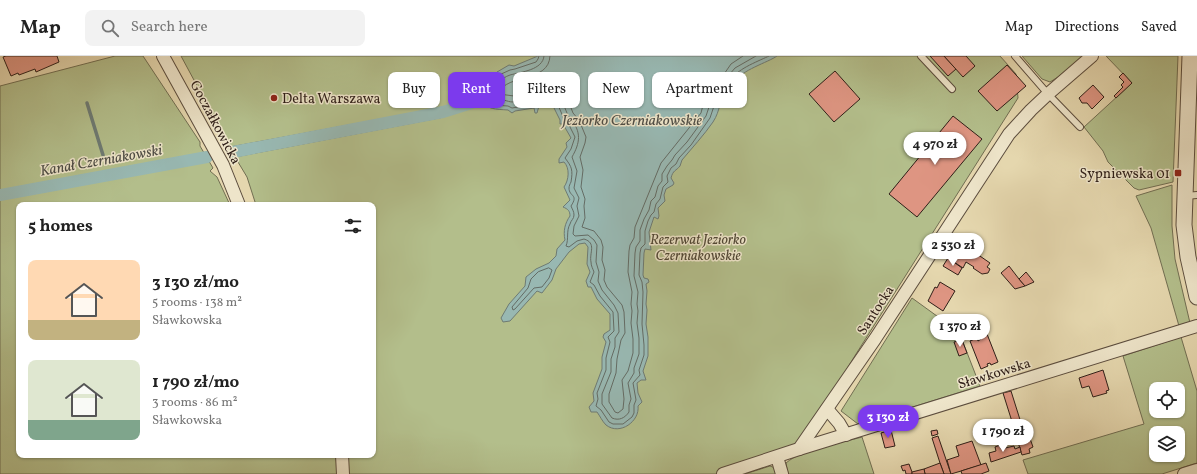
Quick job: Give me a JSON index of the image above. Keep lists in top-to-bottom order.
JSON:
{
  "streets": {
    "street": ["Goczałkowicka", "Santocka", "Sławkowska"]
  },
  "crossings": [
    ["Santocka", "Sławkowska"]
  ],
  "water": ["Jeziorko Czerniakowskie", "Kanał Czerniakowski"],
  "parks": ["Rezerwat Jeziorko Czerniakowskie"],
  "places": {
    "other": ["Delta Warszawa"],
    "transit": ["Sypniewska 01"]
  },
  "page": {
    "header": "Map",
    "search": "Search here",
    "nav": ["Map", "Directions", "Saved"],
    "chip": [
      "Buy",
      "Rent",
      "Filters",
      "New",
      "Apartment"
    ],
    "price": [
      "4 970 zł",
      "2 530 zł",
      "1 370 zł",
      "3 130 zł",
      "1 790 zł"
    ],
    "heading": "5 homes",
    "list": [
      {
        "name": "3 130 zł/mo",
        "note": "5 rooms · 138 m² · Sławkowska"
      },
      {
        "name": "1 790 zł/mo",
        "note": "3 rooms · 86 m² · Sławkowska"
      }
    ]
  }
}
